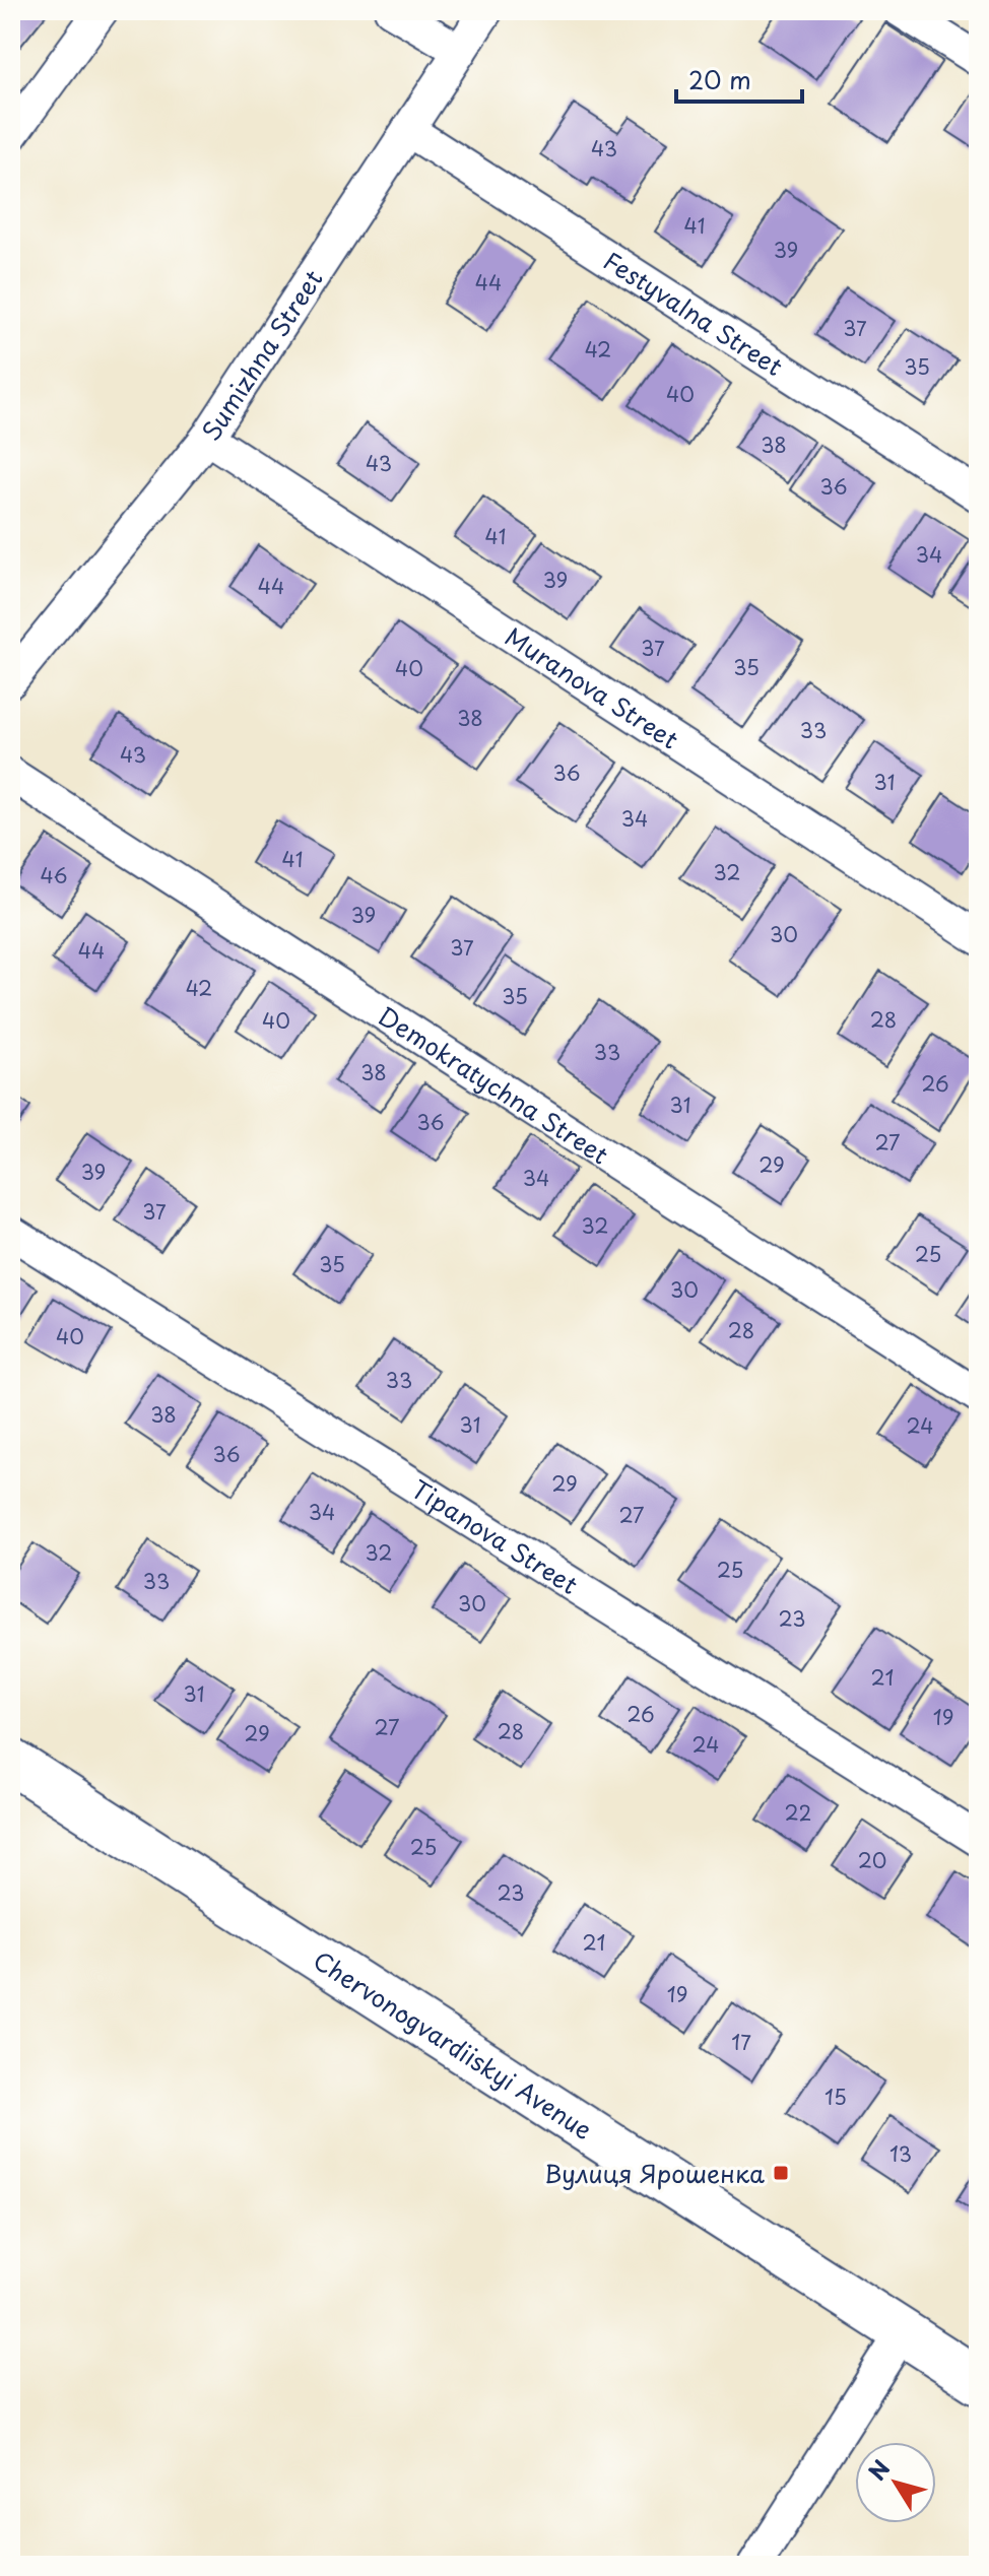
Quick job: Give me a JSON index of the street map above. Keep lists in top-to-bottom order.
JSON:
{
  "streets": {
    "main road": ["Chervonogvardiiskyi Avenue"],
    "street": [
      "Festyvalna Street",
      "Sumizhna Street",
      "Muranova Street",
      "Demokratychna Street",
      "Tipanova Street"
    ]
  },
  "crossings": [
    ["Festyvalna Street", "Sumizhna Street"],
    ["Sumizhna Street", "Muranova Street"]
  ],
  "places": {
    "transit": ["Вулиця Ярошенка"]
  },
  "house_numbers": [
    "43",
    "41",
    "39",
    "44",
    "37",
    "42",
    "35",
    "40",
    "38",
    "43",
    "36",
    "41",
    "34",
    "39",
    "44",
    "37",
    "35",
    "40",
    "38",
    "33",
    "43",
    "36",
    "31",
    "34",
    "41",
    "32",
    "46",
    "39",
    "30",
    "37",
    "44",
    "42",
    "35",
    "28",
    "40",
    "33",
    "38",
    "26",
    "31",
    "36",
    "27",
    "29",
    "39",
    "34",
    "37",
    "32",
    "25",
    "35",
    "30",
    "28",
    "40",
    "33",
    "38",
    "31",
    "24",
    "36",
    "29",
    "34",
    "27",
    "32",
    "25",
    "33",
    "30",
    "23",
    "21",
    "31",
    "26",
    "19",
    "27",
    "28",
    "29",
    "24",
    "22",
    "25",
    "20",
    "23",
    "21",
    "19",
    "17",
    "15",
    "13"
  ],
  "scale_bar": "20 m",
  "north": "top left"
}
